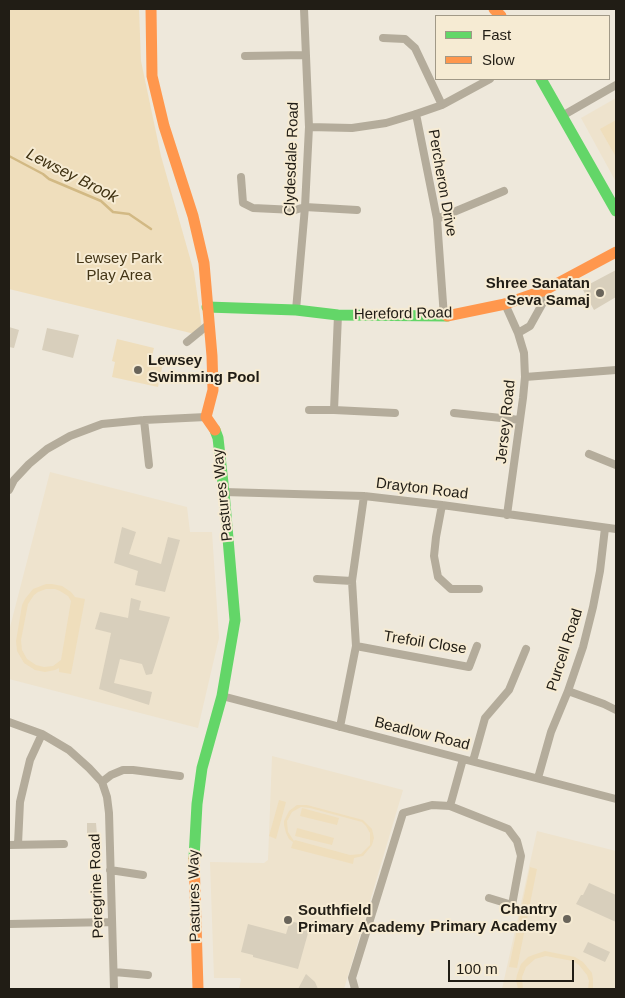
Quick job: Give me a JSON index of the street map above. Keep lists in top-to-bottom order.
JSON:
{
  "streets": {
    "street": [
      "Clydesdale Road",
      "Percheron Drive",
      "Hereford Road",
      "Jersey Road",
      "Drayton Road",
      "Pastures Way",
      "Trefoil Close",
      "Purcell Road",
      "Beadlow Road",
      "Peregrine Road"
    ]
  },
  "crossings": [
    ["Clydesdale Road", "Hereford Road"],
    ["Percheron Drive", "Hereford Road"],
    ["Hereford Road", "Jersey Road"],
    ["Jersey Road", "Drayton Road"],
    ["Drayton Road", "Pastures Way"],
    ["Drayton Road", "Purcell Road"],
    ["Pastures Way", "Beadlow Road"],
    ["Purcell Road", "Beadlow Road"]
  ],
  "water": ["Lewsey Brook"],
  "parks": ["Lewsey Park Play Area"],
  "places": [
    "Shree Sanatan Seva Samaj",
    "Lewsey Swimming Pool",
    "Chantry Primary Academy",
    "Southfield Primary Academy"
  ],
  "legend": ["Fast", "Slow"],
  "scale_bar": "100 m"
}
